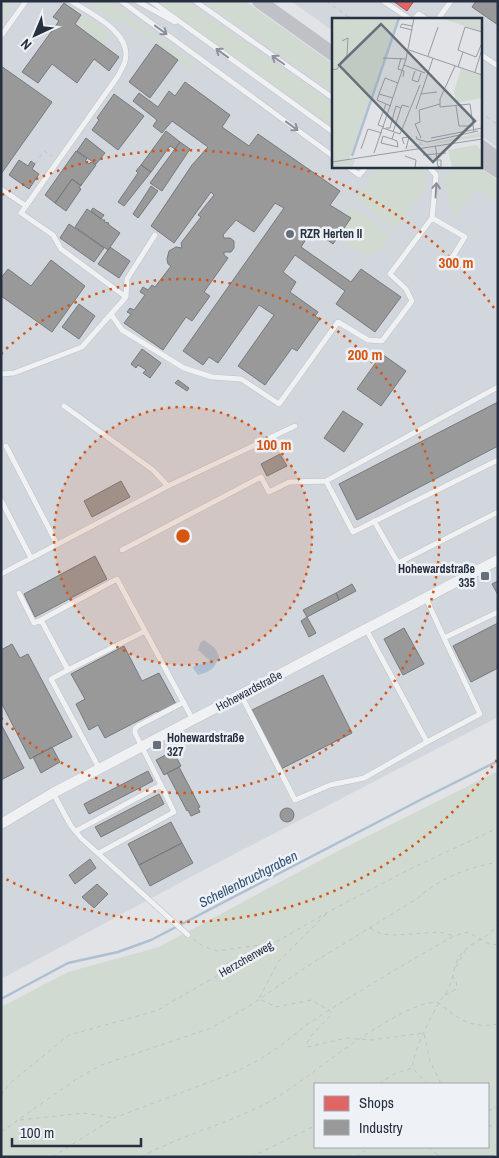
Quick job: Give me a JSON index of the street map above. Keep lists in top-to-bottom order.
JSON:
{
  "streets": {
    "street": ["Hohewardstraße"],
    "path": ["Herzchenweg"]
  },
  "water": ["Schellenbruchgraben"],
  "places": {
    "other": ["RZR Herten II"],
    "transit": ["Hohewardstraße 335", "Hohewardstraße 327"]
  },
  "legend": ["Shops", "Industry"],
  "scale_bar": "100 m",
  "north": "bottom left",
  "rings": ["300 m", "200 m", "100 m"]
}
